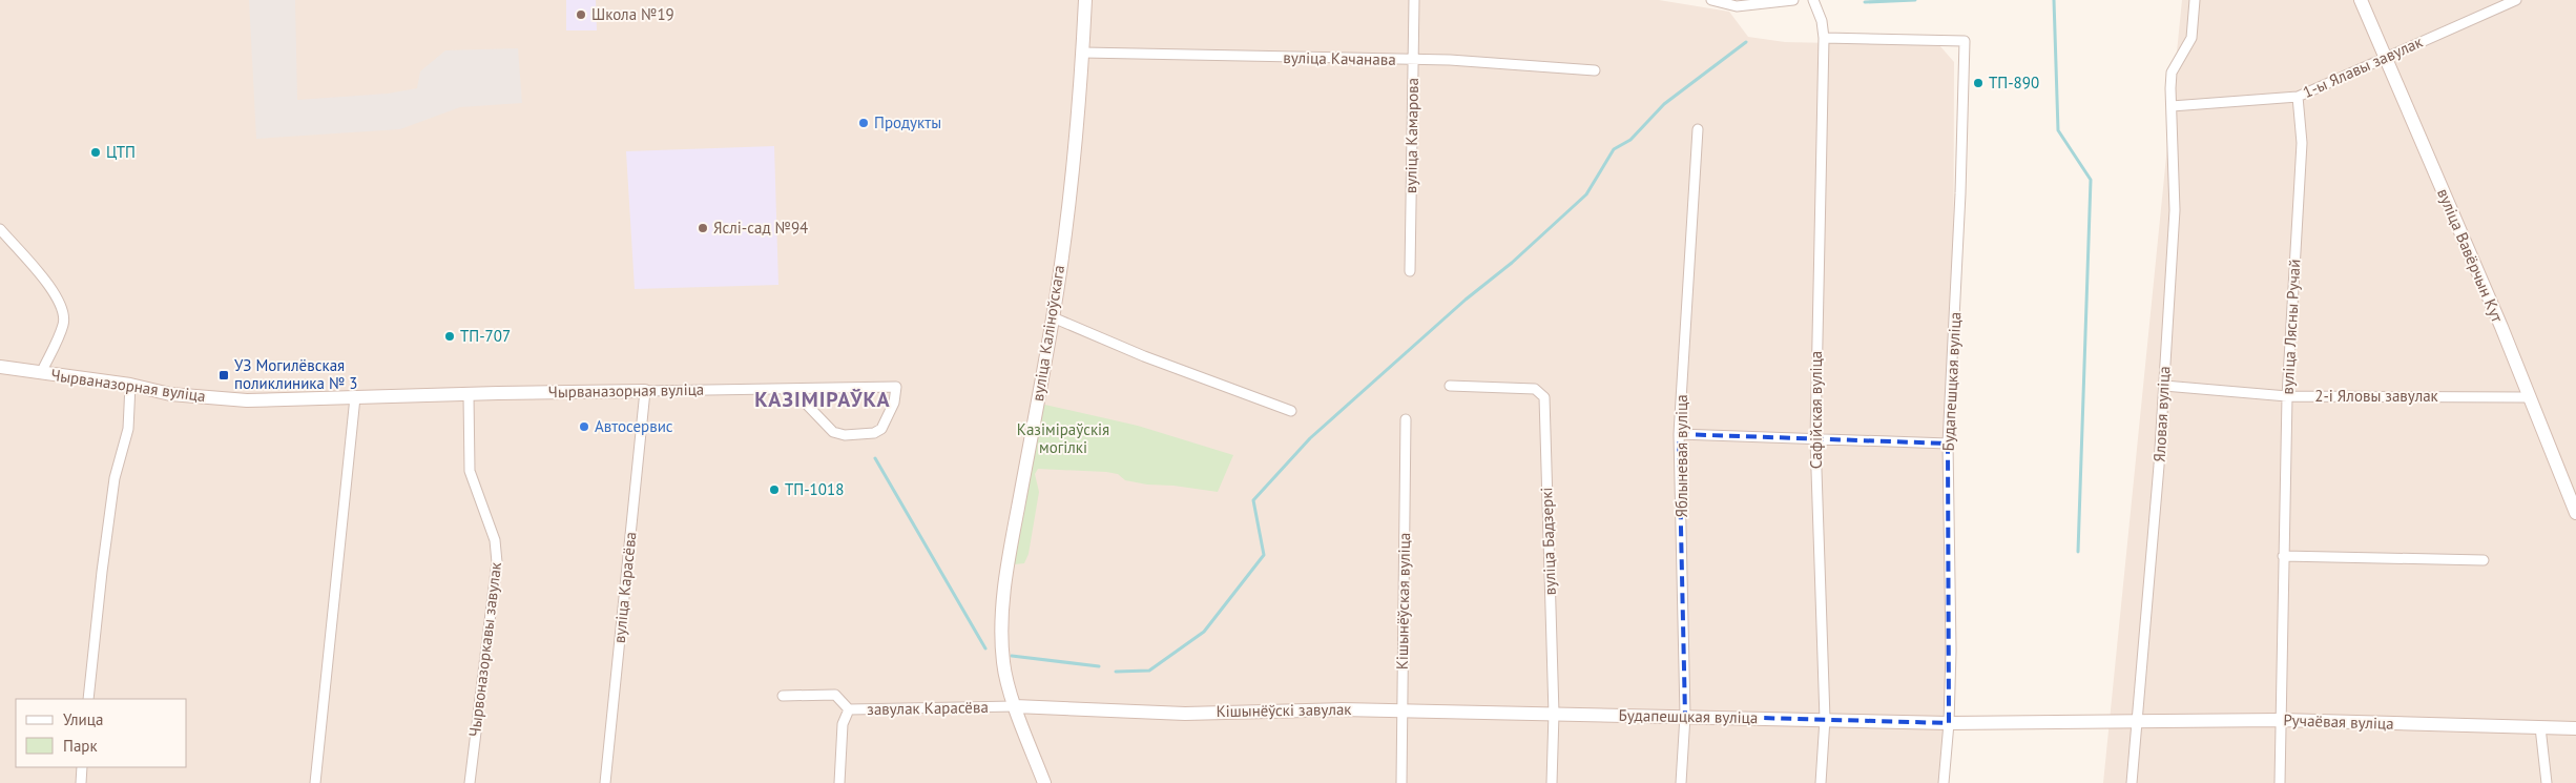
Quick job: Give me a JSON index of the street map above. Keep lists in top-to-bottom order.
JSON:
{
  "streets": {
    "street": [
      "вуліца Качанава",
      "1-ы Ялавы завулак",
      "вуліца Камарова",
      "вуліца Вавёрчын Кут",
      "вуліца Лясны Ручай",
      "вуліца Каліноўскага",
      "Будапешцкая вуліца",
      "Чырваназорная вуліца",
      "2-і Яловы завулак",
      "Сафійская вуліца",
      "Яловая вуліца",
      "Яблыневая вуліца",
      "вуліца Бадзеркі",
      "вуліца Карасёва",
      "Кішынёўская вуліца",
      "Чырвоназоркавы завулак",
      "завулак Карасёва",
      "Кішынёўскі завулак",
      "Ручаёвая вуліца"
    ]
  },
  "crossings": [
    ["вуліца Качанава", "вуліца Камарова"],
    ["вуліца Качанава", "вуліца Каліноўскага"],
    ["1-ы Ялавы завулак", "вуліца Вавёрчын Кут"],
    ["1-ы Ялавы завулак", "вуліца Лясны Ручай"],
    ["1-ы Ялавы завулак", "Яловая вуліца"],
    ["вуліца Вавёрчын Кут", "2-і Яловы завулак"],
    ["вуліца Лясны Ручай", "2-і Яловы завулак"],
    ["вуліца Лясны Ручай", "Ручаёвая вуліца"],
    ["вуліца Каліноўскага", "завулак Карасёва"],
    ["вуліца Каліноўскага", "Кішынёўскі завулак"],
    ["Будапешцкая вуліца", "Сафійская вуліца"],
    ["Будапешцкая вуліца", "Яблыневая вуліца"],
    ["Будапешцкая вуліца", "вуліца Бадзеркі"],
    ["Будапешцкая вуліца", "Кішынёўскі завулак"],
    ["Будапешцкая вуліца", "Ручаёвая вуліца"],
    ["Чырваназорная вуліца", "вуліца Карасёва"],
    ["Чырваназорная вуліца", "Чырвоназоркавы завулак"],
    ["2-і Яловы завулак", "Яловая вуліца"],
    ["Яловая вуліца", "Ручаёвая вуліца"],
    ["вуліца Бадзеркі", "Кішынёўскі завулак"],
    ["Кішынёўская вуліца", "Кішынёўскі завулак"],
    ["завулак Карасёва", "Кішынёўскі завулак"]
  ],
  "districts": ["КАЗІМІРАЎКА"],
  "parks": ["Казіміраўскія могілкі"],
  "places": {
    "other": [
      "Школа №19",
      "ТП-890",
      "Продукты",
      "ЦТП",
      "Яслі-сад №94",
      "ТП-707",
      "Автосервис",
      "ТП-1018"
    ],
    "transit": ["УЗ Могилёвская поликлиника № 3"]
  },
  "legend": ["Улица", "Парк"]
}
